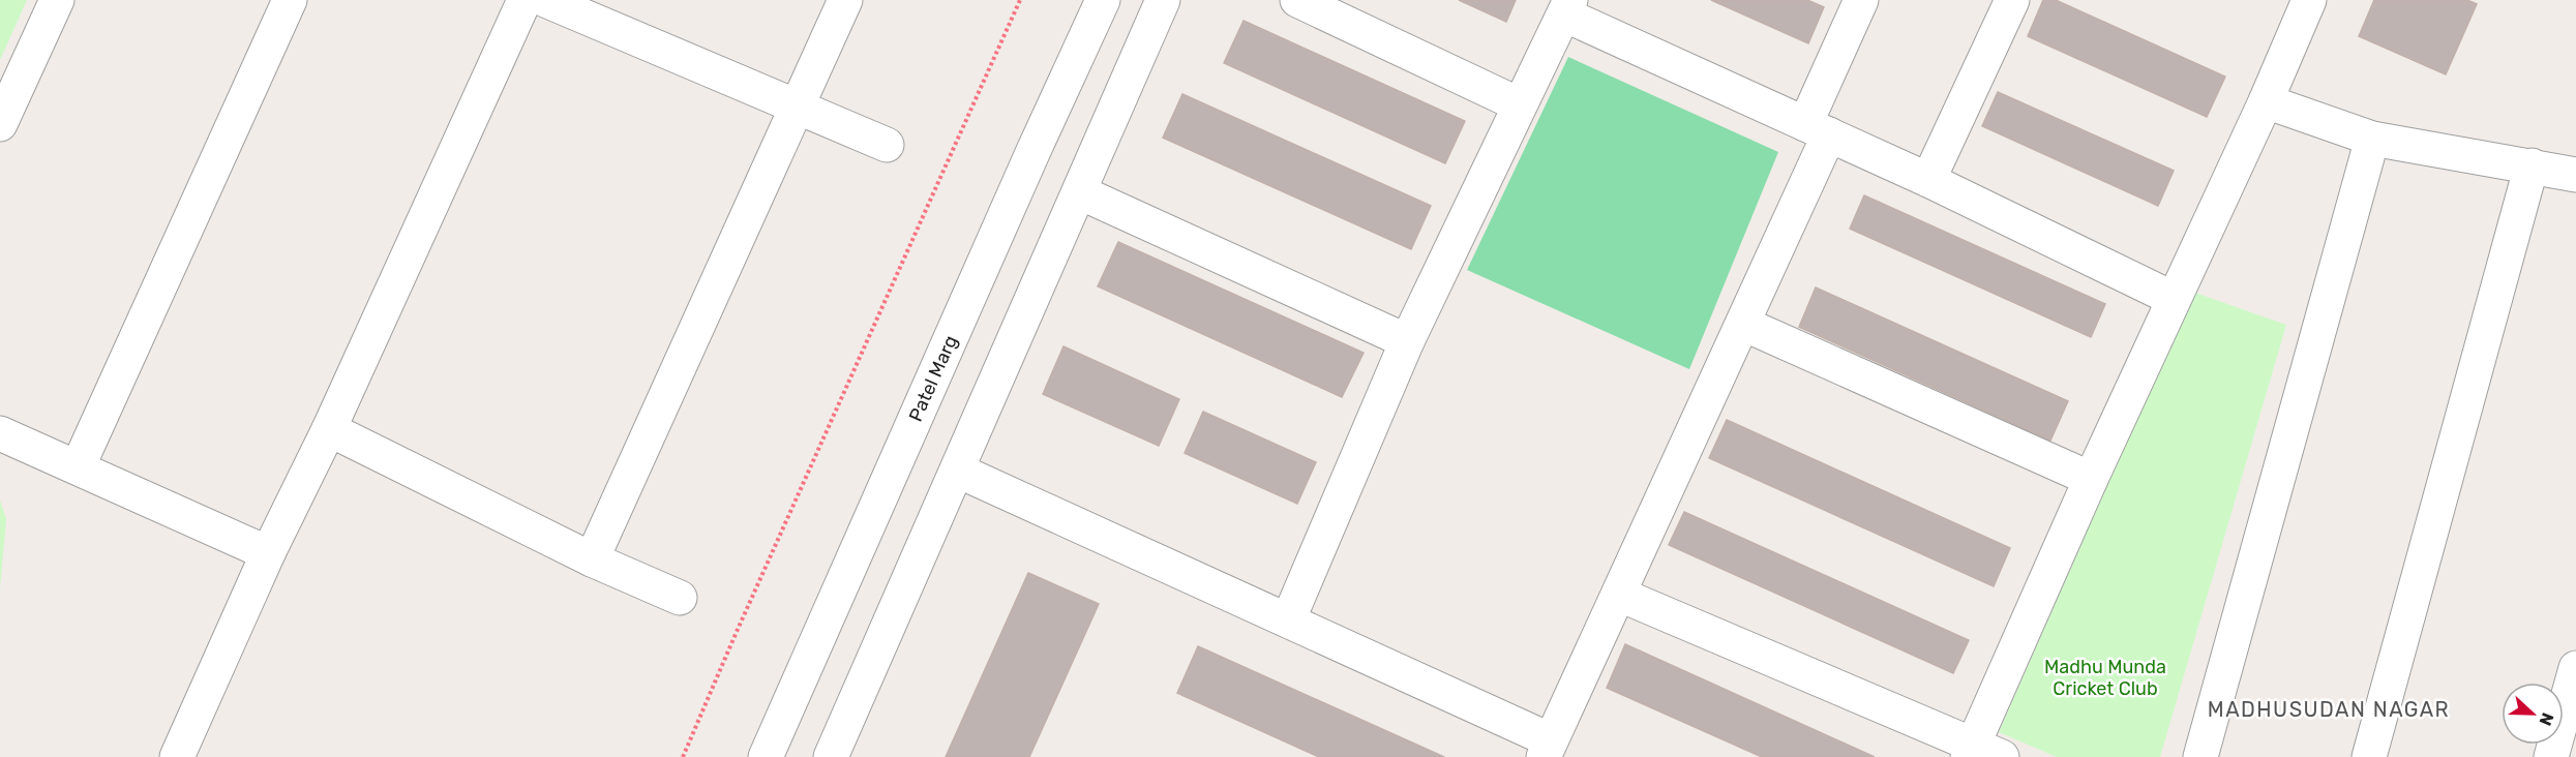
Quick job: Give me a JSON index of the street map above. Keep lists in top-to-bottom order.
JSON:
{
  "streets": {
    "street": ["Patel Marg"]
  },
  "districts": ["MADHUSUDAN NAGAR"],
  "parks": ["Madhu Munda Cricket Club"],
  "north": "right"
}
